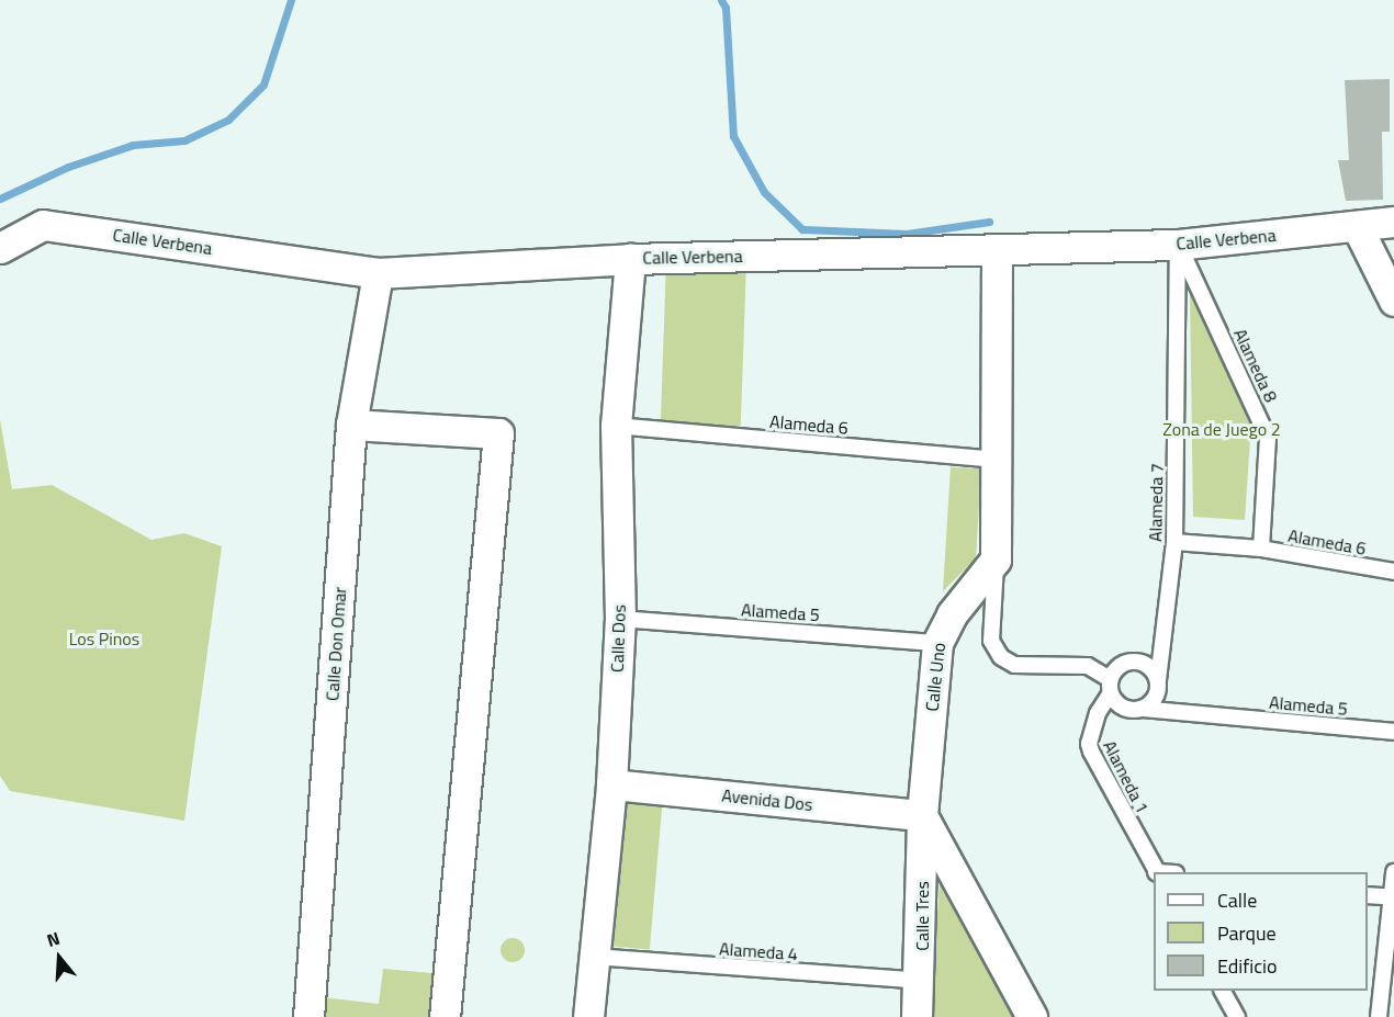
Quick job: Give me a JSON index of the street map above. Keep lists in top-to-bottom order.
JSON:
{
  "streets": {
    "street": [
      "Calle Verbena",
      "Calle Dos",
      "Calle Don Omar",
      "Calle Uno",
      "Avenida Dos",
      "Calle Tres"
    ],
    "lane": [
      "Alameda 8",
      "Alameda 6",
      "Alameda 7",
      "Alameda 5",
      "Alameda 1",
      "Alameda 4"
    ]
  },
  "crossings": [
    ["Calle Verbena", "Alameda 8"],
    ["Calle Verbena", "Alameda 7"],
    ["Calle Verbena", "Calle Dos"],
    ["Calle Verbena", "Calle Don Omar"],
    ["Alameda 8", "Alameda 6"],
    ["Alameda 8", "Alameda 7"],
    ["Alameda 6", "Alameda 7"],
    ["Alameda 6", "Calle Dos"],
    ["Alameda 7", "Alameda 5"],
    ["Alameda 7", "Alameda 1"],
    ["Alameda 5", "Calle Dos"],
    ["Alameda 5", "Calle Uno"],
    ["Alameda 5", "Alameda 1"],
    ["Calle Dos", "Avenida Dos"],
    ["Calle Dos", "Alameda 4"],
    ["Calle Uno", "Avenida Dos"],
    ["Calle Uno", "Calle Tres"],
    ["Avenida Dos", "Calle Tres"],
    ["Calle Tres", "Alameda 4"]
  ],
  "parks": ["Zona de Juego 2", "Los Pinos"],
  "legend": ["Calle", "Parque", "Edificio"],
  "north": "top"
}
